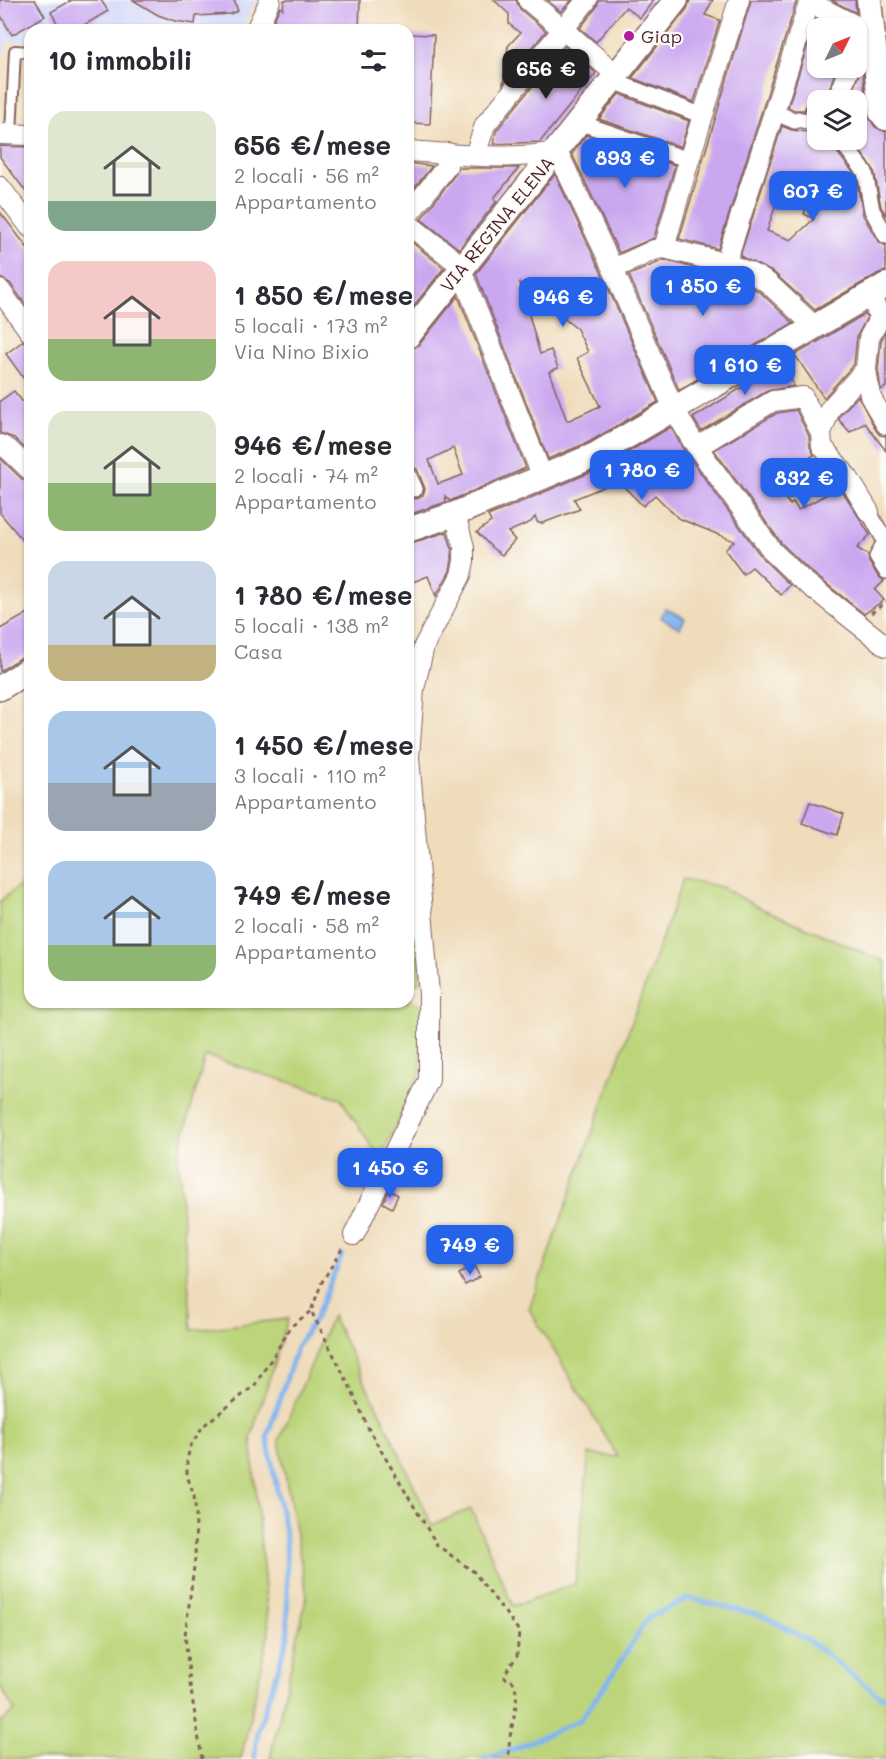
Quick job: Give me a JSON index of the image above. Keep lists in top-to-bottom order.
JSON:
{
  "streets": {
    "street": ["VIA REGINA ELENA"]
  },
  "places": ["Giap"],
  "north": "top right",
  "page": {
    "heading": "10 immobili",
    "price": [
      "656 €",
      "893 €",
      "607 €",
      "1 850 €",
      "946 €",
      "1 610 €",
      "1 780 €",
      "832 €",
      "1 450 €",
      "749 €"
    ],
    "list": [
      {
        "name": "656 €/mese",
        "note": "2 locali · 56 m² · Appartamento"
      },
      {
        "name": "1 850 €/mese",
        "note": "5 locali · 173 m² · Via Nino Bixio"
      },
      {
        "name": "946 €/mese",
        "note": "2 locali · 74 m² · Appartamento"
      },
      {
        "name": "1 780 €/mese",
        "note": "5 locali · 138 m² · Casa"
      },
      {
        "name": "1 450 €/mese",
        "note": "3 locali · 110 m² · Appartamento"
      },
      {
        "name": "749 €/mese",
        "note": "2 locali · 58 m² · Appartamento"
      }
    ]
  }
}
